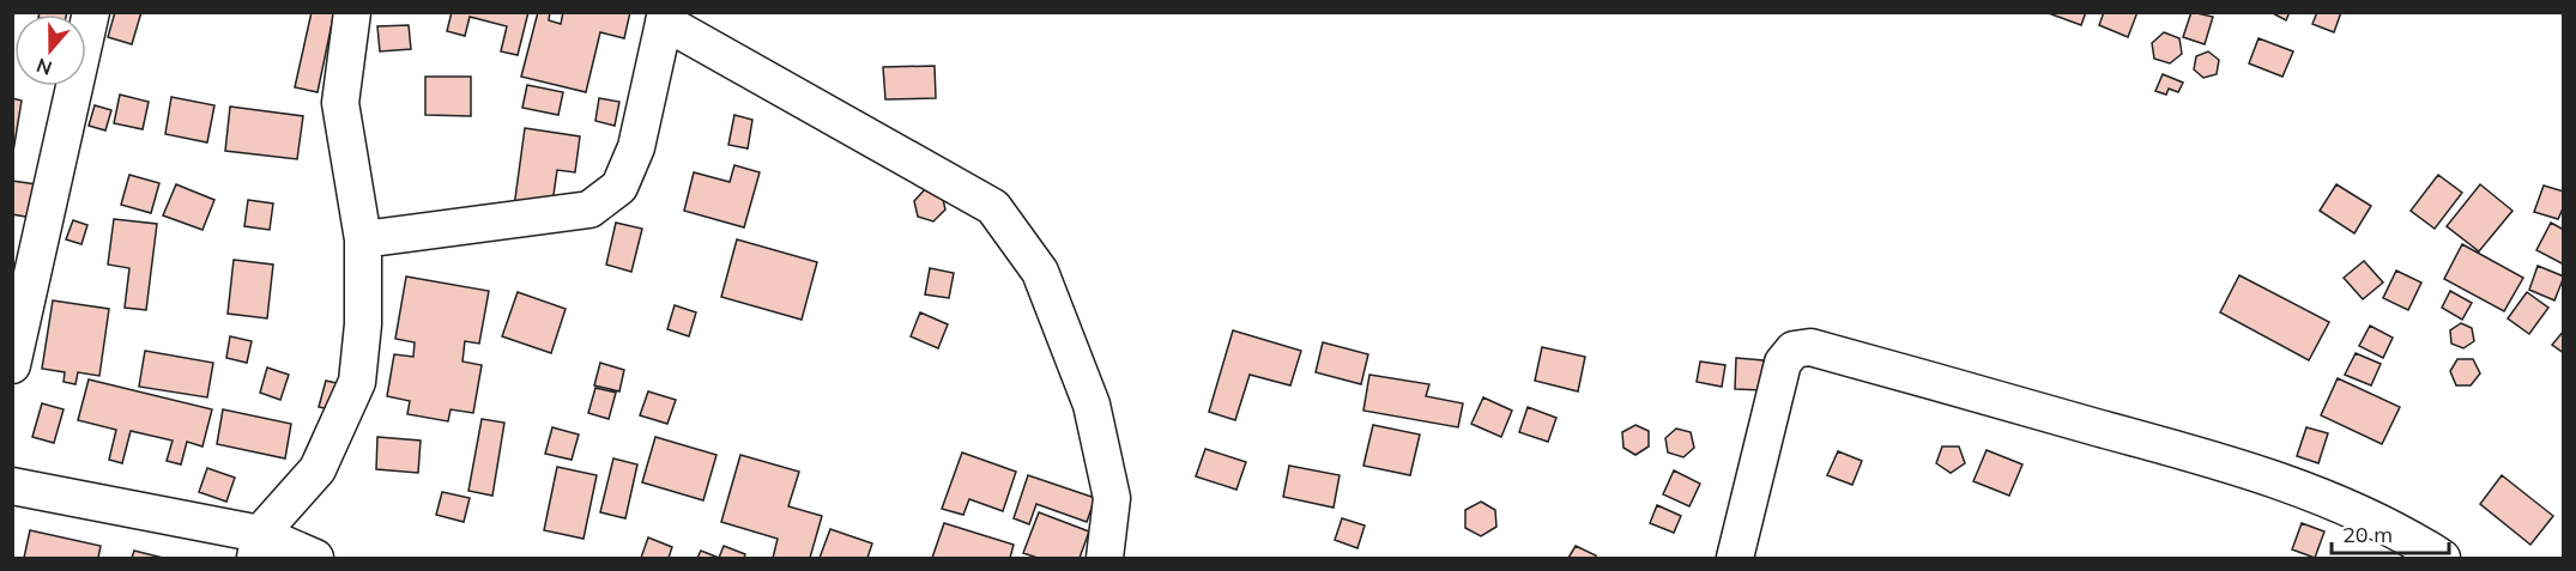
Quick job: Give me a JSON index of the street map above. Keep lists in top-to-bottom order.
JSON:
{
  "scale_bar": "20 m",
  "north": "bottom"
}
